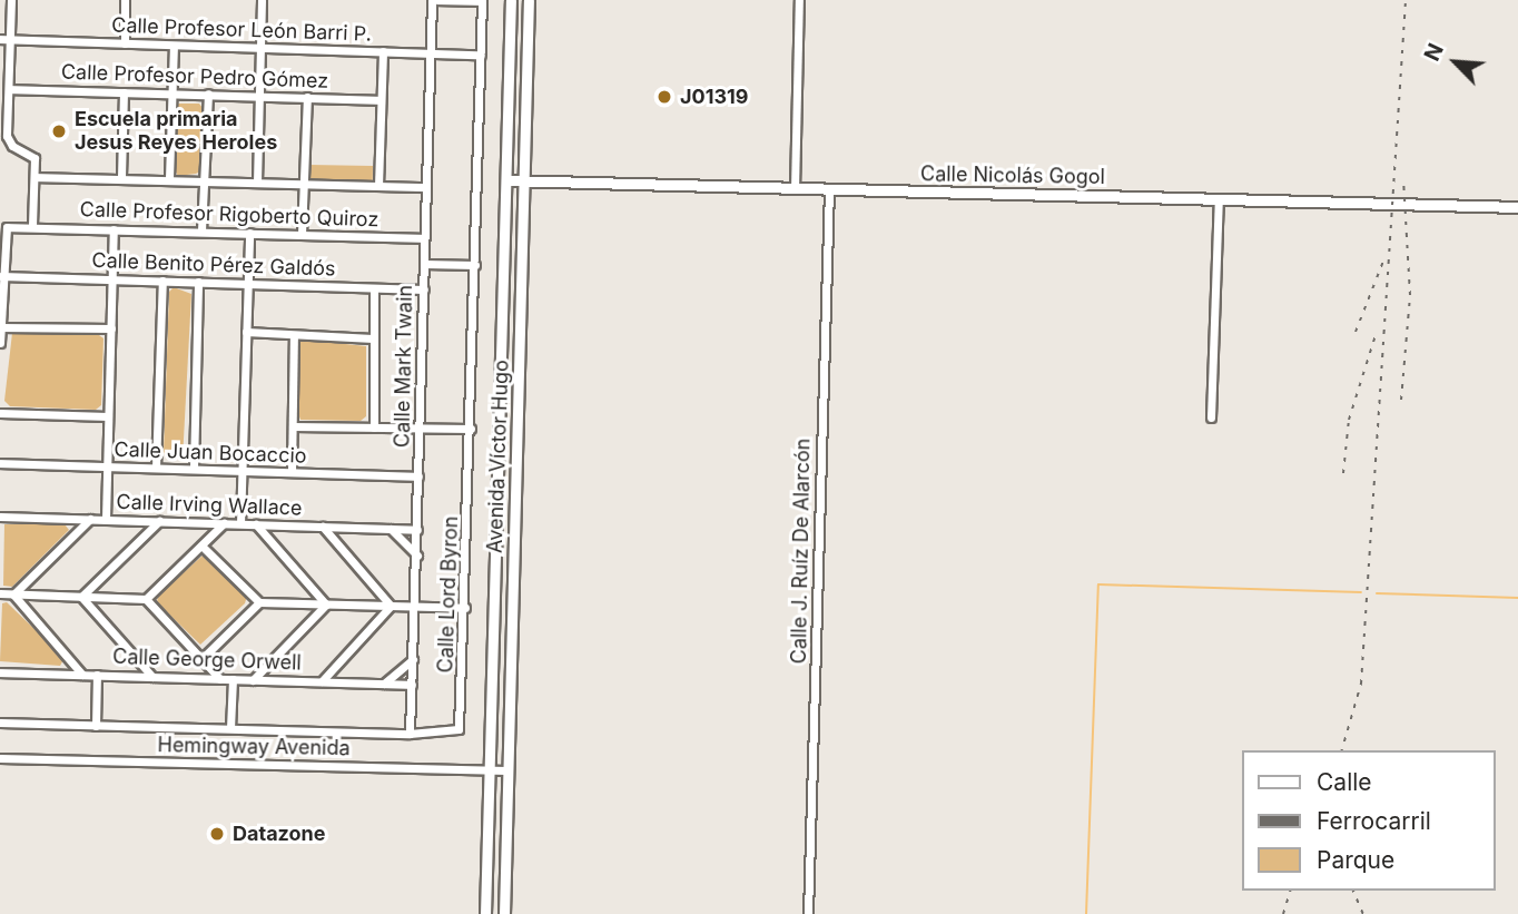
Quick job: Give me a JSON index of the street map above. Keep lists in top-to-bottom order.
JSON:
{
  "streets": {
    "street": [
      "Calle Profesor León Barri P.",
      "Calle Profesor Pedro Gómez",
      "Calle Nicolás Gogol",
      "Calle Profesor Rigoberto Quiroz",
      "Calle Benito Pérez Galdós",
      "Calle Mark Twain",
      "Calle Juan Bocaccio",
      "Avenida Víctor Hugo",
      "Calle Irving Wallace",
      "Calle J. Ruíz De Alarcón",
      "Calle Lord Byron",
      "Calle George Orwell",
      "Hemingway Avenida"
    ]
  },
  "crossings": [
    ["Calle Profesor León Barri P.", "Calle Mark Twain"],
    ["Calle Profesor León Barri P.", "Calle Lord Byron"],
    ["Calle Nicolás Gogol", "Avenida Víctor Hugo"],
    ["Calle Nicolás Gogol", "Calle J. Ruíz De Alarcón"],
    ["Calle Profesor Rigoberto Quiroz", "Calle Mark Twain"],
    ["Calle Benito Pérez Galdós", "Calle Mark Twain"],
    ["Calle Mark Twain", "Calle Juan Bocaccio"],
    ["Calle Mark Twain", "Calle Irving Wallace"],
    ["Calle Mark Twain", "Calle Lord Byron"],
    ["Calle Mark Twain", "Calle George Orwell"],
    ["Avenida Víctor Hugo", "Hemingway Avenida"]
  ],
  "places": ["J01319", "Escuela primaria Jesus Reyes Heroles", "Datazone"],
  "legend": ["Calle", "Ferrocarril", "Parque"],
  "north": "top left"
}
